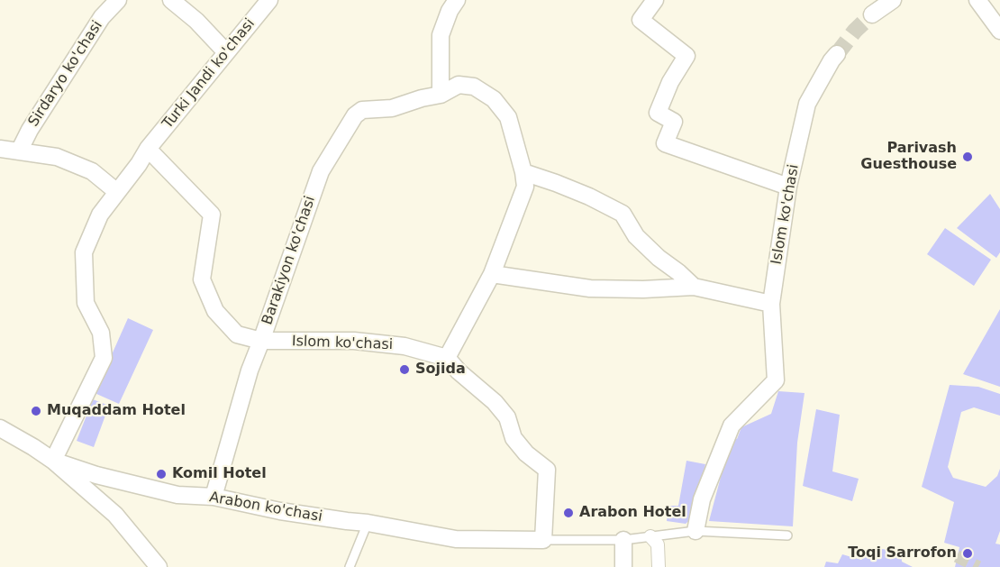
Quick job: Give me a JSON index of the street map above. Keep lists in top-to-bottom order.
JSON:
{
  "streets": {
    "street": [
      "Sirdaryo ko'chasi",
      "Turki Jandi ko'chasi",
      "Islom ko'chasi",
      "Barakiyon ko'chasi",
      "Arabon ko'chasi"
    ]
  },
  "crossings": [
    ["Turki Jandi ko'chasi", "Islom ko'chasi"],
    ["Turki Jandi ko'chasi", "Arabon ko'chasi"],
    ["Islom ko'chasi", "Barakiyon ko'chasi"],
    ["Barakiyon ko'chasi", "Arabon ko'chasi"]
  ],
  "places": [
    "Parivash Guesthouse",
    "Sojida",
    "Muqaddam Hotel",
    "Komil Hotel",
    "Arabon Hotel",
    "Toqi Sarrofon"
  ]
}
